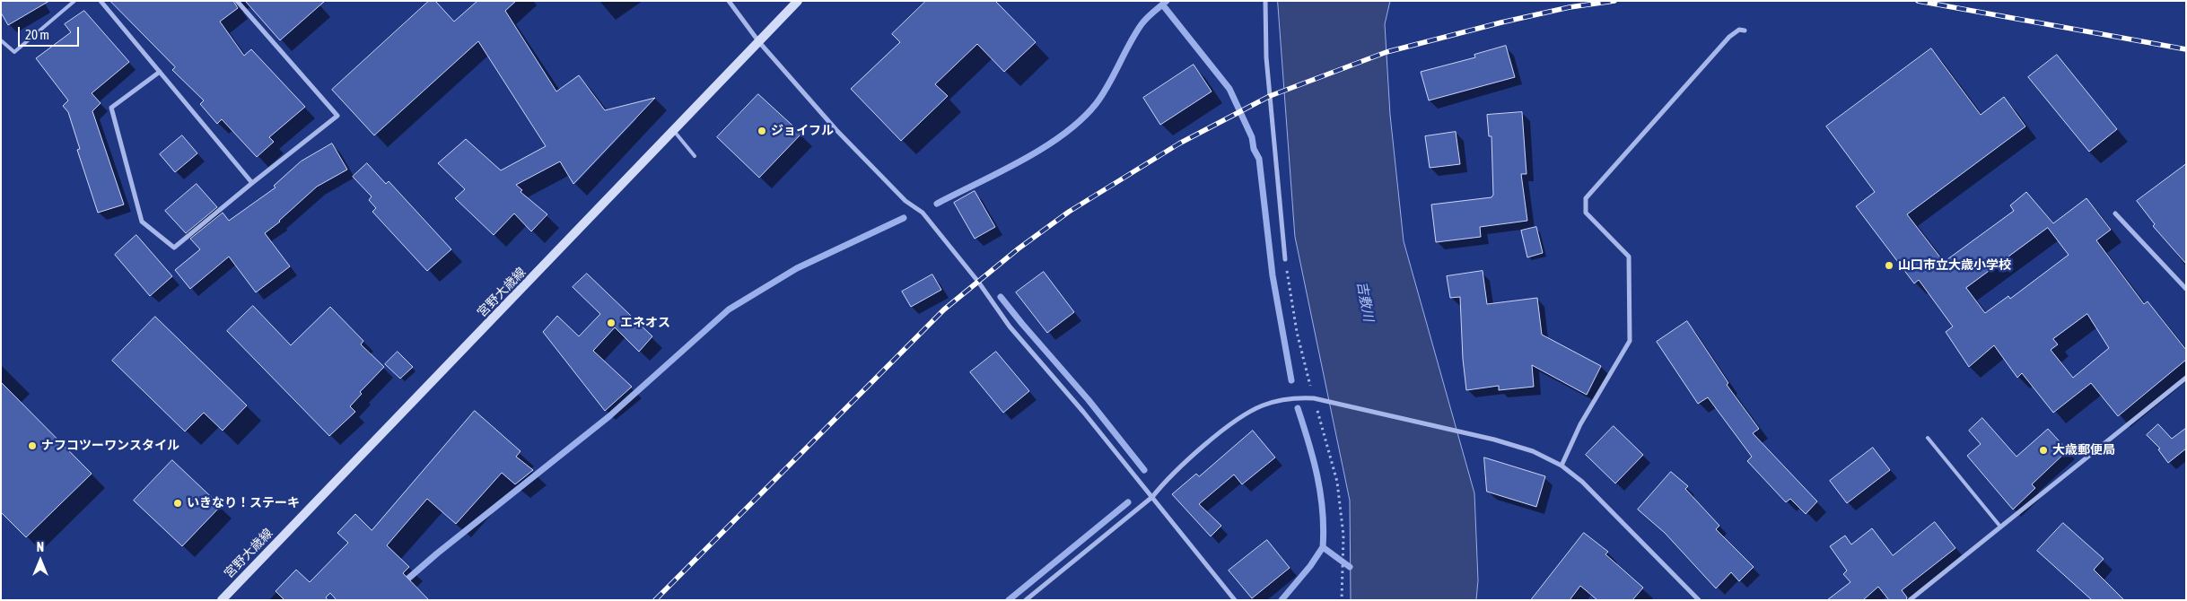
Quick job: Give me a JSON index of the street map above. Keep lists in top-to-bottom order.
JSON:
{
  "streets": {
    "main road": ["宮野大歳線"]
  },
  "water": ["吉敷川"],
  "places": [
    "ジョイフル",
    "山口市立大歳小学校",
    "エネオス",
    "ナフコツーワンスタイル",
    "大歳郵便局",
    "いきなり！ステーキ"
  ],
  "scale_bar": "20 m",
  "north": "top"
}
